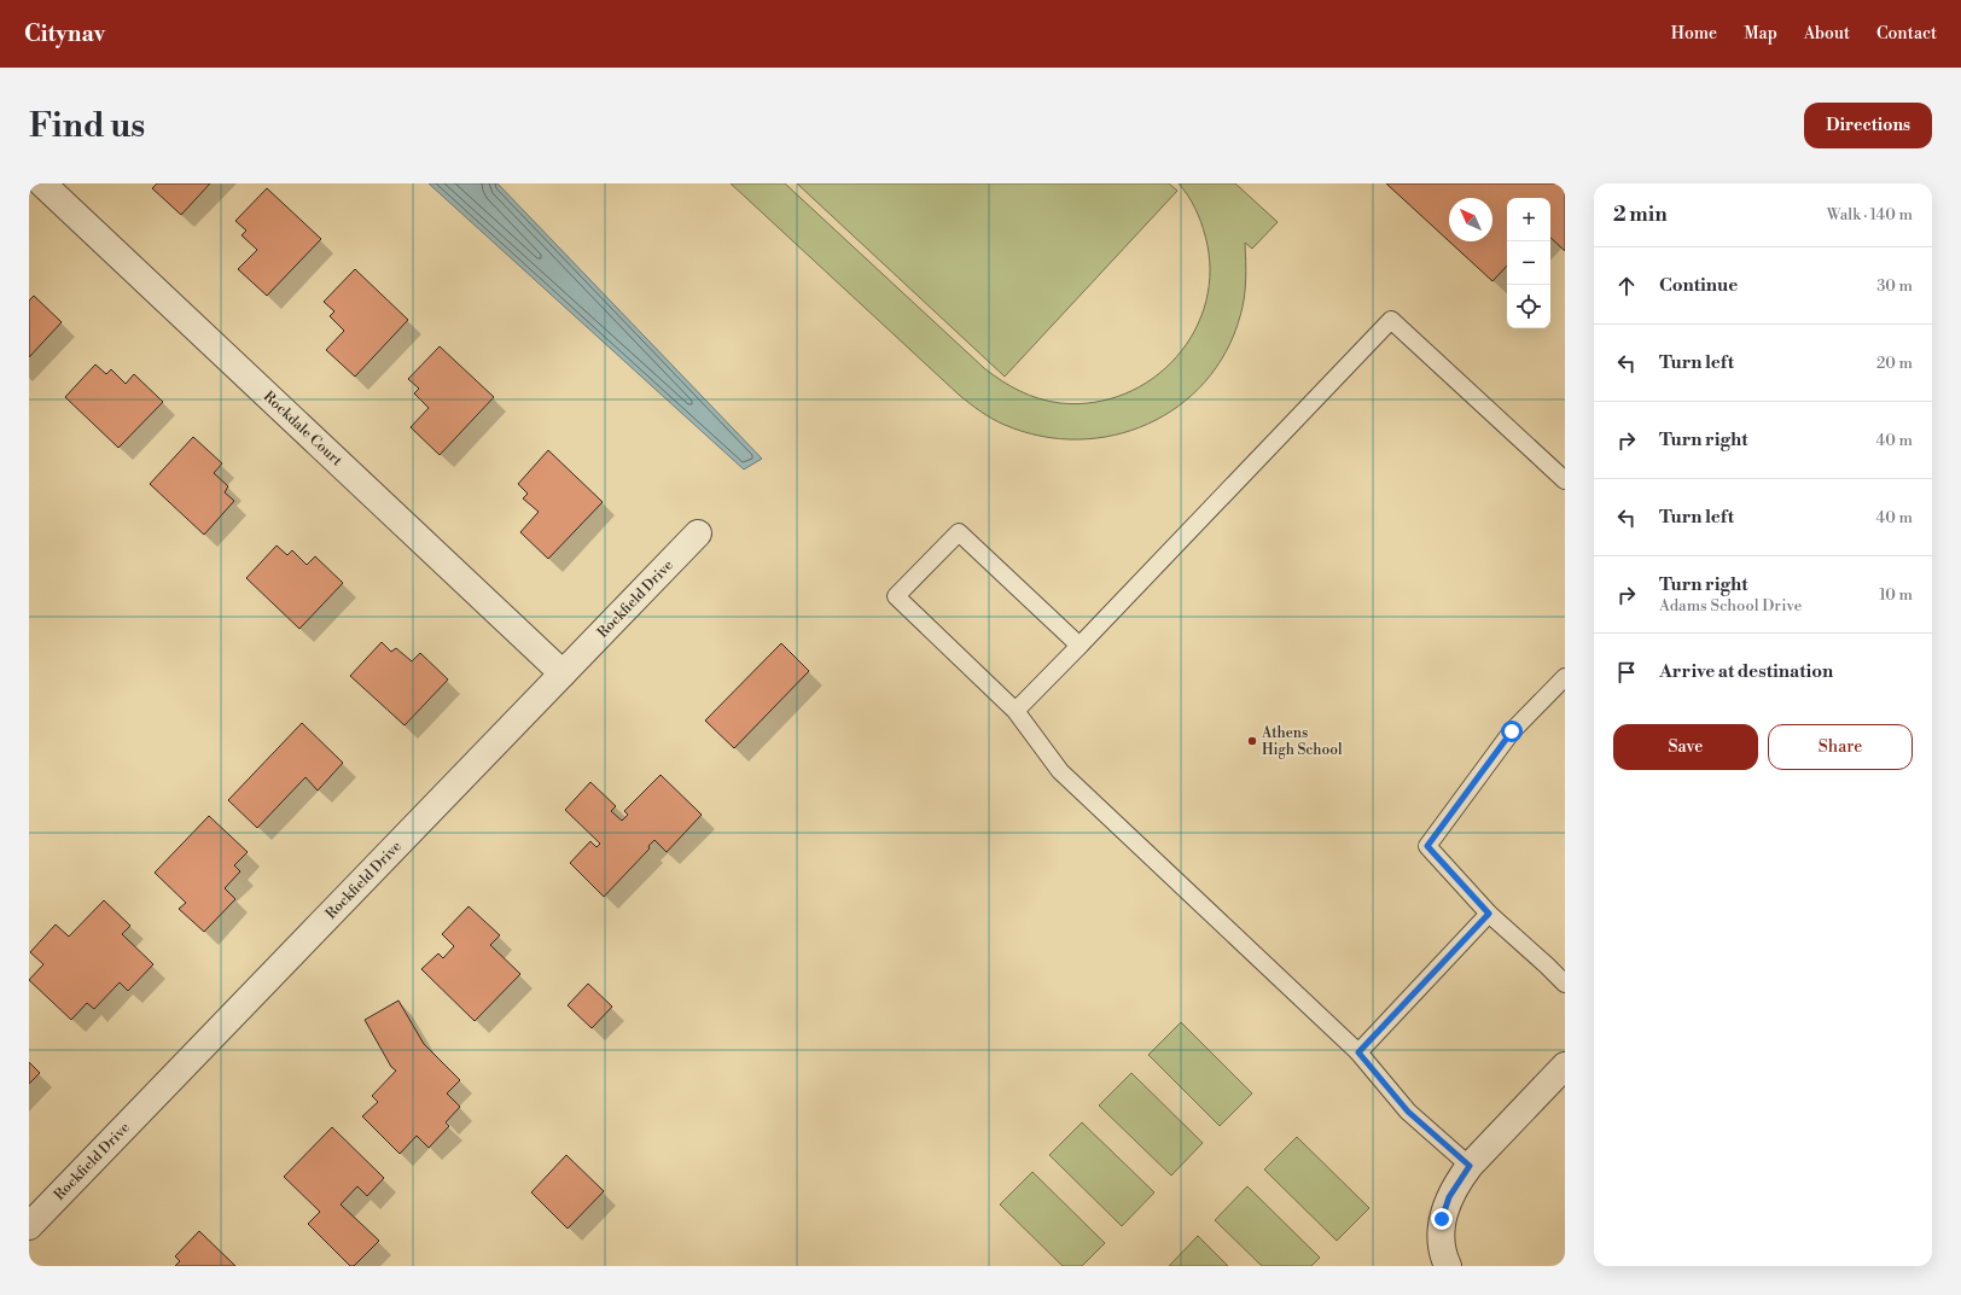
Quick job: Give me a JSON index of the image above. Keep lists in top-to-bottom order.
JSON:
{
  "streets": {
    "street": ["Rockdale Court", "Rockfield Drive"]
  },
  "crossings": [
    ["Rockdale Court", "Rockfield Drive"]
  ],
  "places": ["Athens High School"],
  "north": "top left",
  "page": {
    "header": "Citynav",
    "nav": [
      "Home",
      "Map",
      "About",
      "Contact"
    ],
    "buttons": [
      "Directions",
      ["Save", "Share"]
    ],
    "title": "Find us",
    "heading": ["2 min", "Walk · 140 m"],
    "map_buttons": ["+", "−"],
    "list": [
      ["Continue", "30 m"],
      ["Turn left", "20 m"],
      ["Turn right", "40 m"],
      ["Turn left", "40 m"],
      ["Turn right", "Adams School Drive", "10 m"],
      "Arrive at destination"
    ]
  }
}
